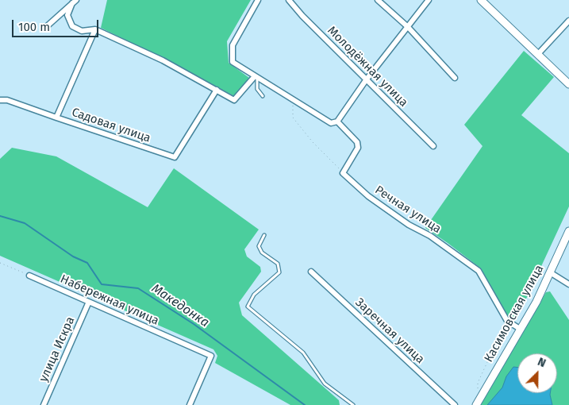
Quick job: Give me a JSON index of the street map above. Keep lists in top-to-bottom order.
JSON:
{
  "streets": {
    "main road": ["Касимовская улица"],
    "street": [
      "Молодёжная улица",
      "Садовая улица",
      "Речная улица",
      "Набережная улица",
      "Заречная улица",
      "улица Искра"
    ]
  },
  "crossings": [
    ["Речная улица", "Касимовская улица"],
    ["Набережная улица", "улица Искра"]
  ],
  "water": ["Македонка"],
  "scale_bar": "100 m",
  "north": "top right"
}
